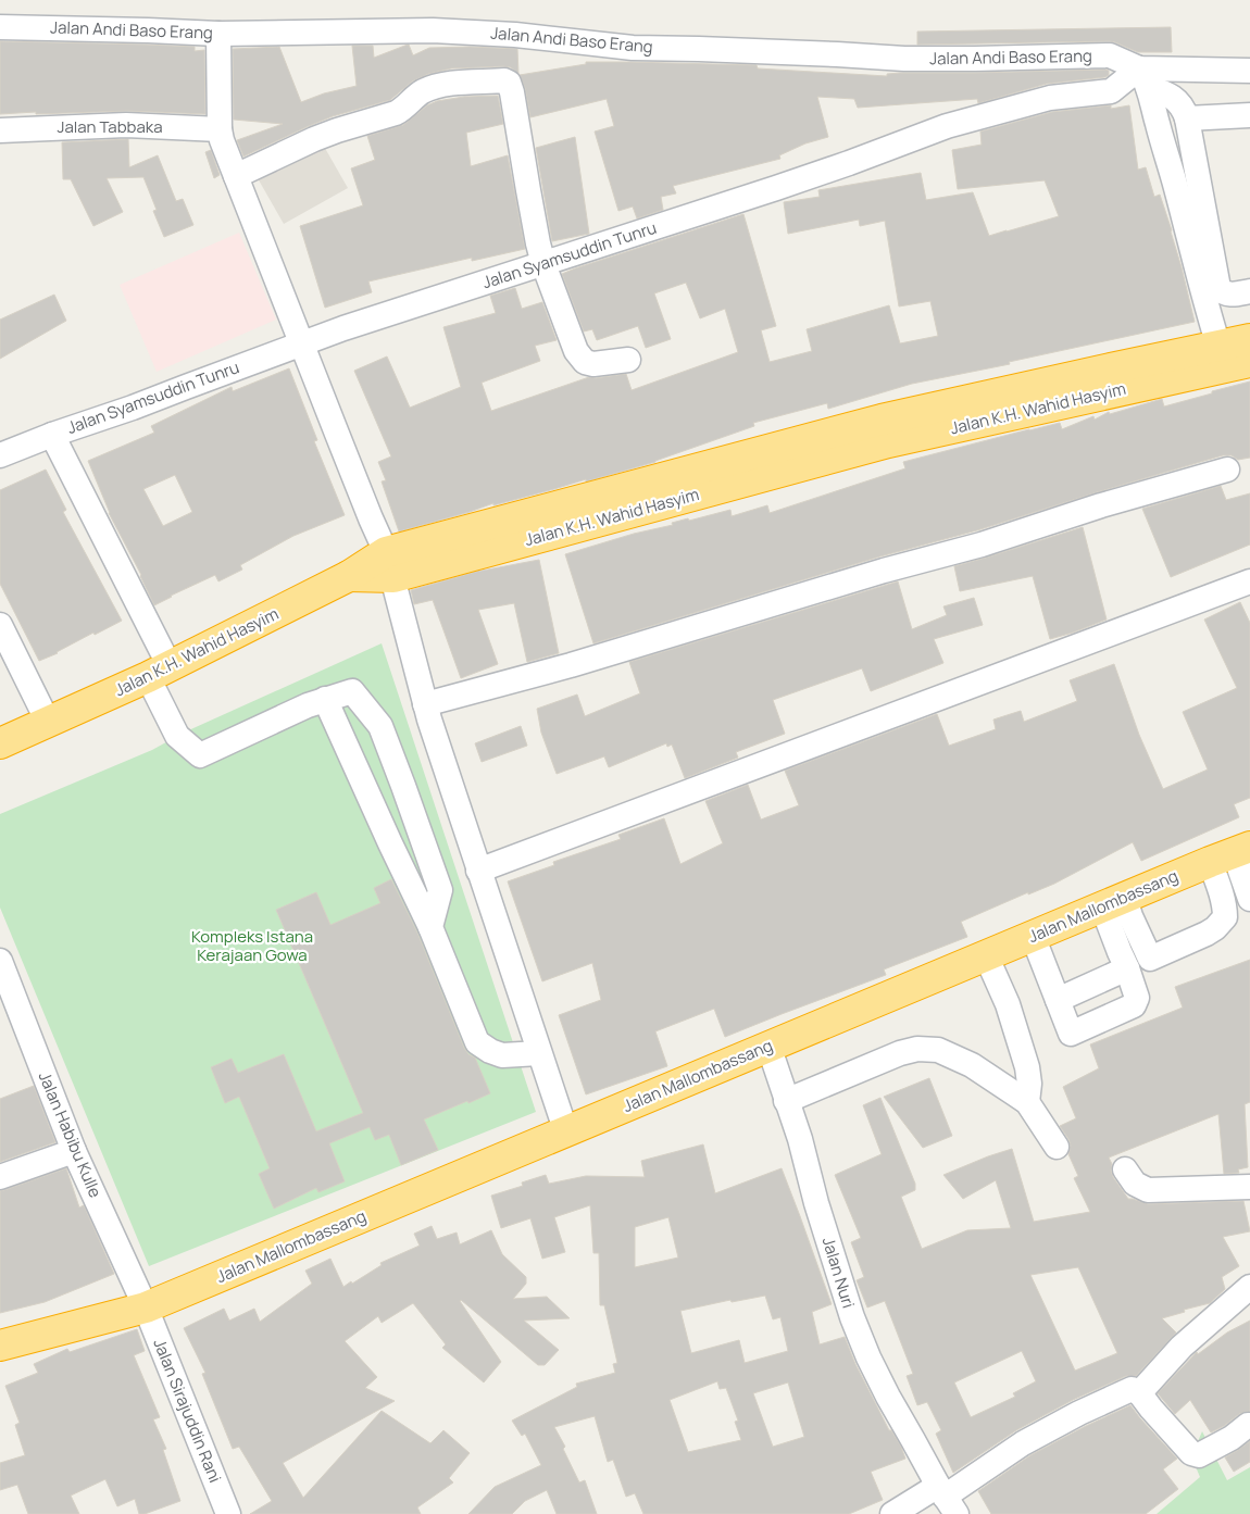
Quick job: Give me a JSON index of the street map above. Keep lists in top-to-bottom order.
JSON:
{
  "streets": {
    "highway": ["Jalan K.H. Wahid Hasyim", "Jalan Mallombassang"],
    "street": [
      "Jalan Andi Baso Erang",
      "Jalan Tabbaka",
      "Jalan Syamsuddin Tunru",
      "Jalan Habibu Kulle",
      "Jalan Nuri",
      "Jalan Sirajuddin Rani"
    ]
  },
  "crossings": [
    ["Jalan Andi Baso Erang", "Jalan Syamsuddin Tunru"],
    ["Jalan Mallombassang", "Jalan Habibu Kulle"],
    ["Jalan Mallombassang", "Jalan Nuri"],
    ["Jalan Mallombassang", "Jalan Sirajuddin Rani"],
    ["Jalan Habibu Kulle", "Jalan Sirajuddin Rani"]
  ],
  "parks": ["Kompleks Istana Kerajaan Gowa"]
}
